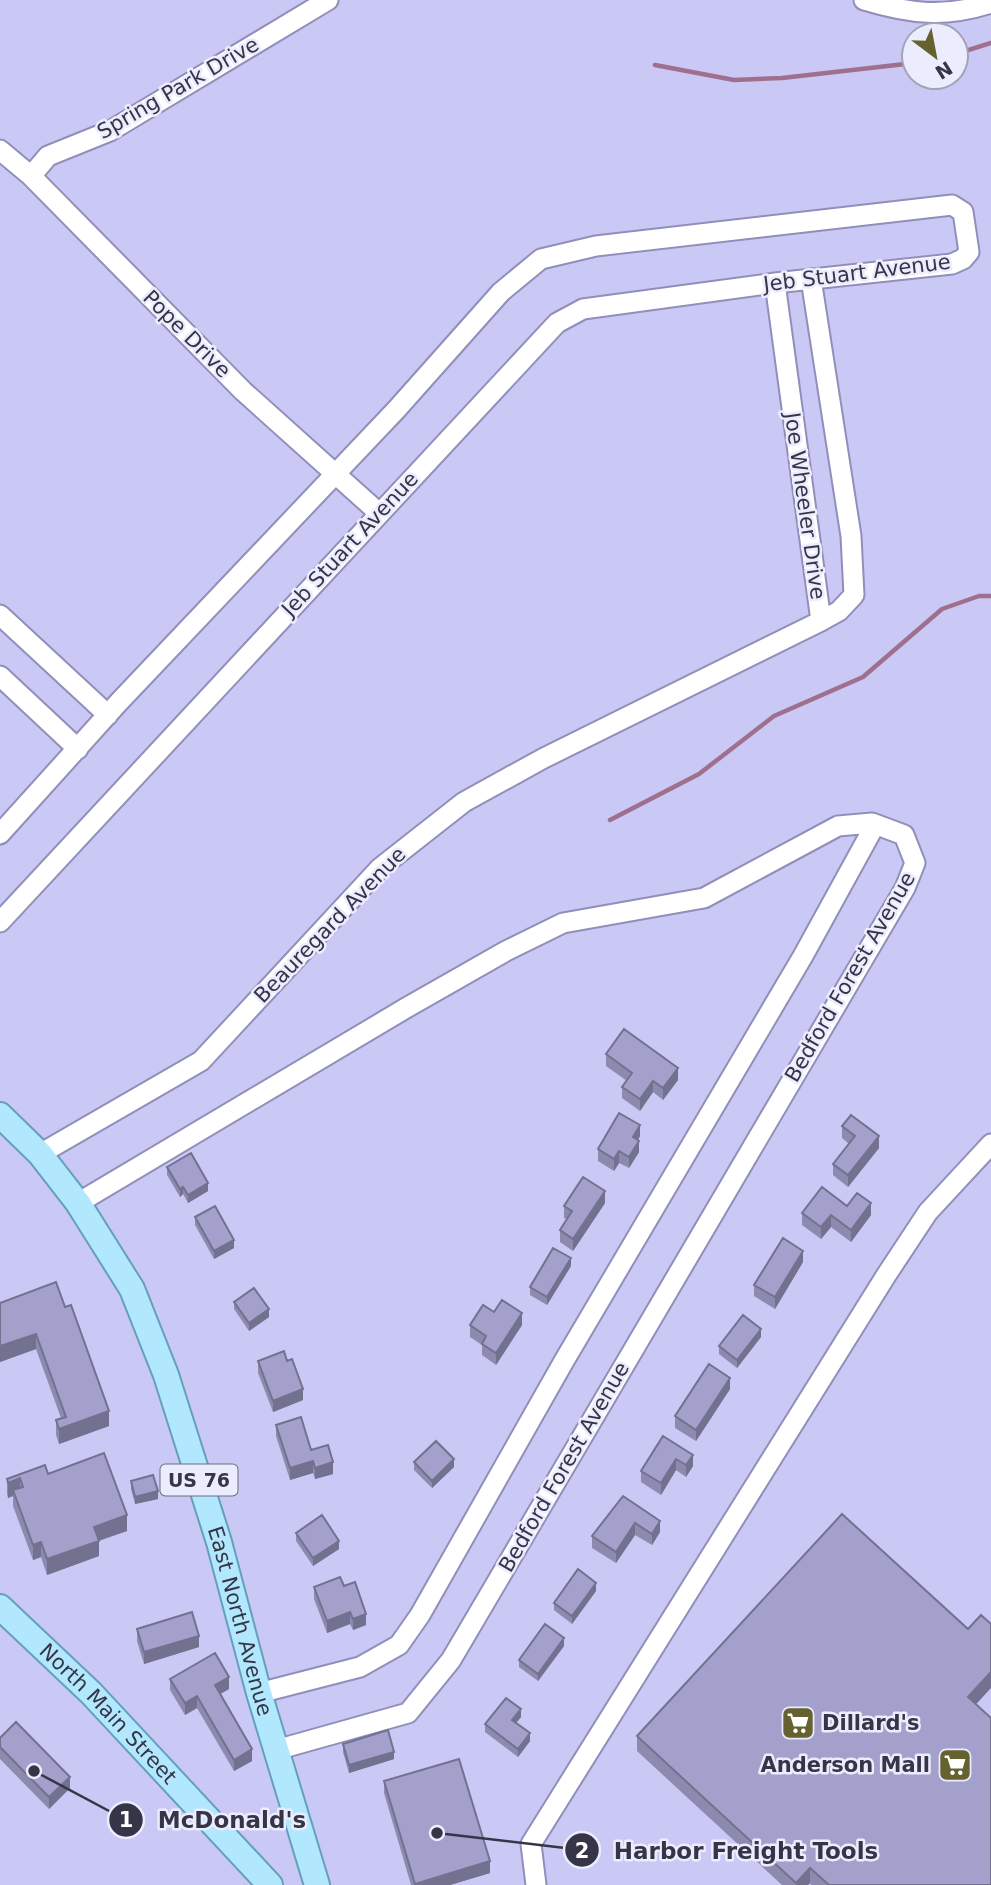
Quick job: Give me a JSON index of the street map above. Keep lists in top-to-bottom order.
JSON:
{
  "streets": {
    "main road": ["US 76", "East North Avenue", "North Main Street"],
    "street": [
      "Spring Park Drive",
      "Jeb Stuart Avenue",
      "Pope Drive",
      "Joe Wheeler Drive",
      "Beauregard Avenue",
      "Bedford Forest Avenue"
    ]
  },
  "crossings": [
    ["Spring Park Drive", "Pope Drive"],
    ["Jeb Stuart Avenue", "Pope Drive"],
    ["Jeb Stuart Avenue", "Joe Wheeler Drive"],
    ["Joe Wheeler Drive", "Beauregard Avenue"],
    ["Beauregard Avenue", "East North Avenue"],
    ["Bedford Forest Avenue", "East North Avenue"]
  ],
  "places": {
    "supermarket": ["Dillard's", "Anderson Mall"],
    "other": ["McDonald's", "Harbor Freight Tools"]
  },
  "north": "bottom right"
}
